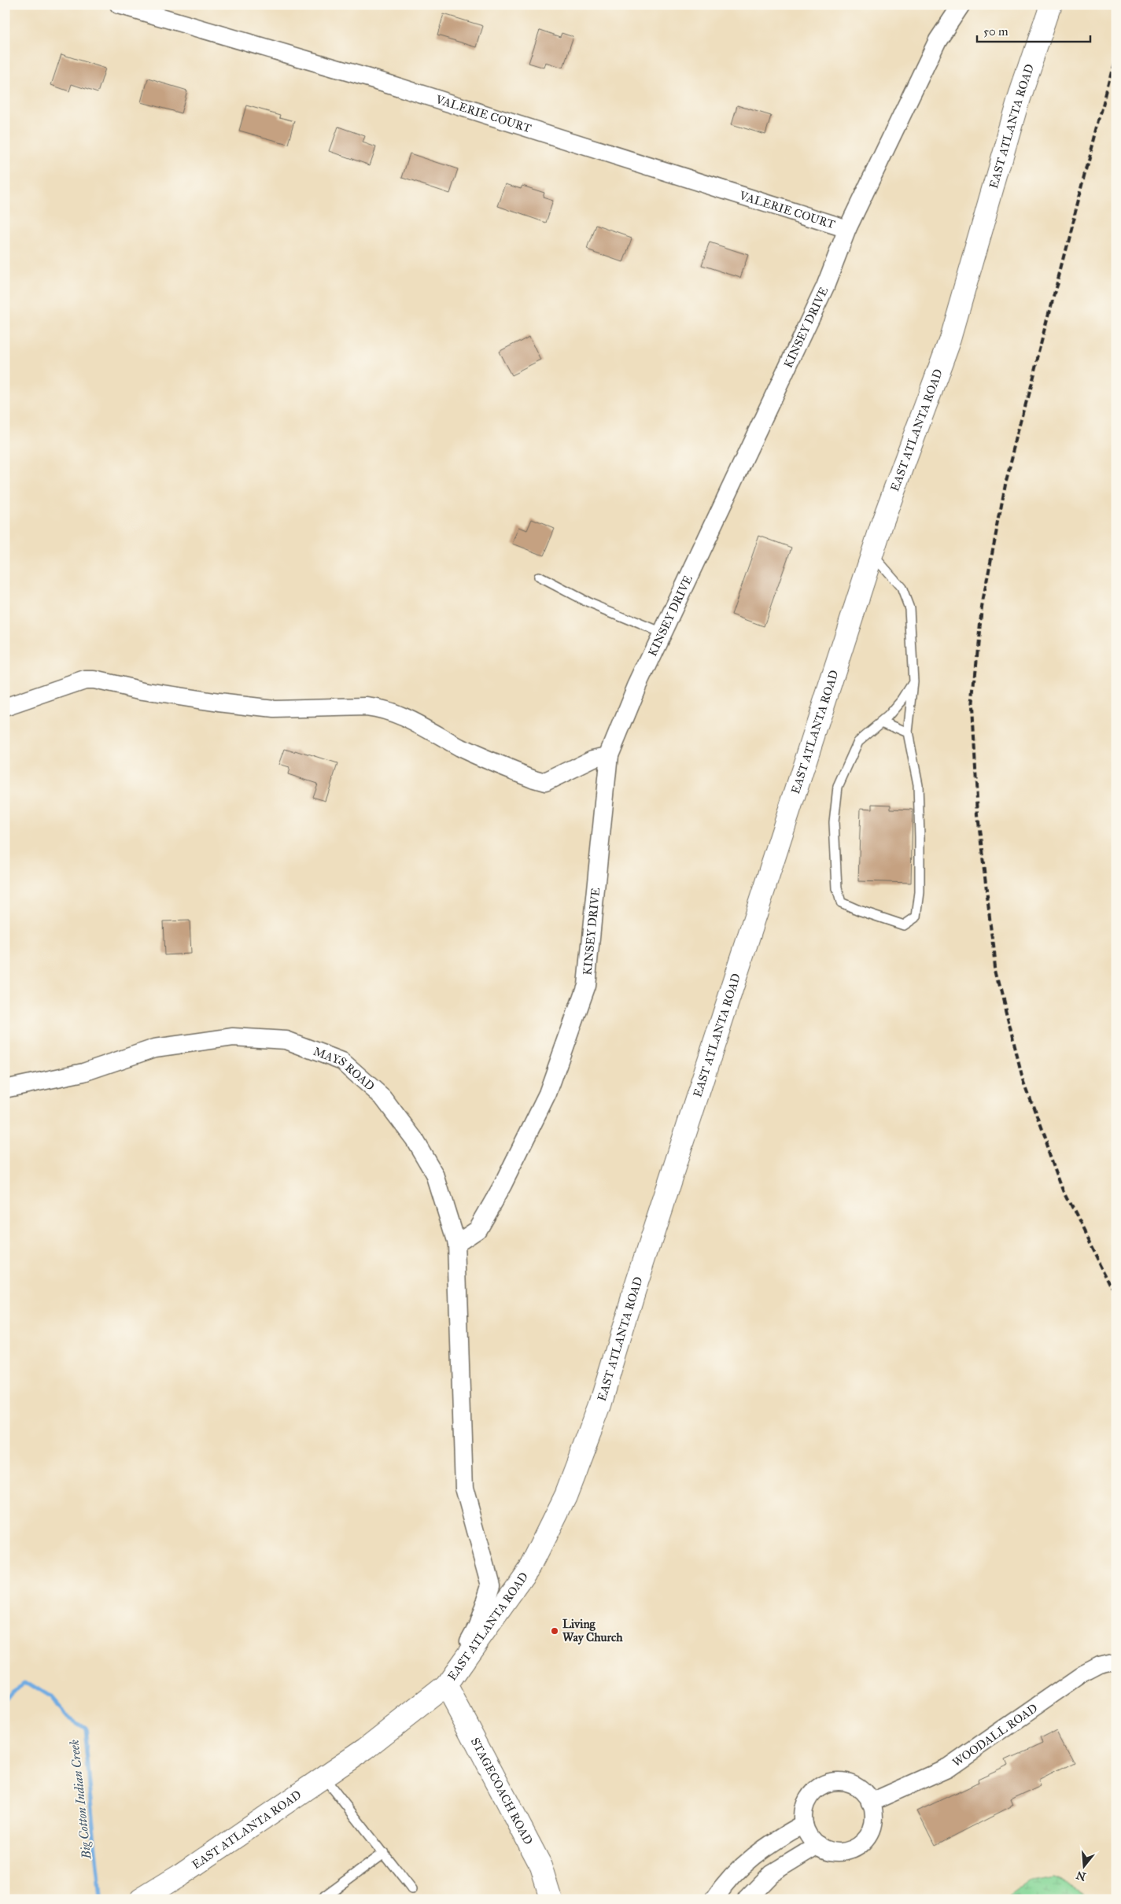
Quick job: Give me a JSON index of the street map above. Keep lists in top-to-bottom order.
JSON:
{
  "streets": {
    "street": [
      "VALERIE COURT",
      "EAST ATLANTA ROAD",
      "KINSEY DRIVE",
      "MAYS ROAD",
      "WOODALL ROAD",
      "STAGECOACH ROAD"
    ]
  },
  "crossings": [
    ["VALERIE COURT", "KINSEY DRIVE"],
    ["EAST ATLANTA ROAD", "MAYS ROAD"],
    ["EAST ATLANTA ROAD", "STAGECOACH ROAD"],
    ["KINSEY DRIVE", "MAYS ROAD"],
    ["MAYS ROAD", "STAGECOACH ROAD"]
  ],
  "water": ["Big Cotton Indian Creek"],
  "places": ["Living Way Church"],
  "scale_bar": "50 m",
  "north": "bottom"
}
